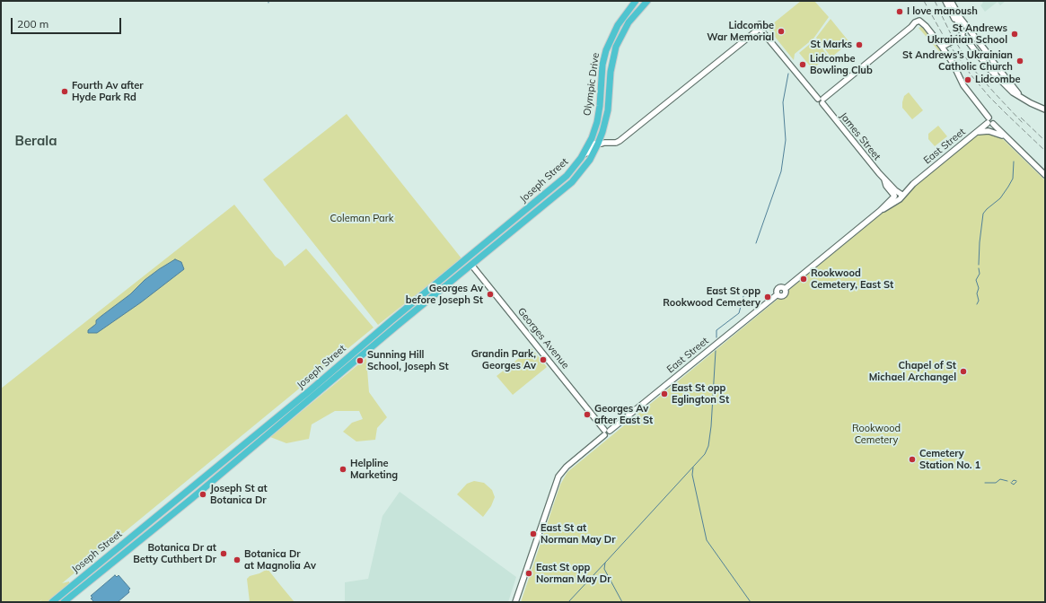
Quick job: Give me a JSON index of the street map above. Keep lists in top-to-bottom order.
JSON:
{
  "streets": {
    "highway": ["Olympic Drive", "Joseph Street", "Georges Avenue"],
    "main road": ["James Street", "East Street"]
  },
  "crossings": [
    ["Olympic Drive", "James Street"],
    ["Olympic Drive", "Joseph Street"],
    ["James Street", "East Street"],
    ["James Street", "Joseph Street"],
    ["East Street", "Georges Avenue"],
    ["Joseph Street", "Georges Avenue"]
  ],
  "districts": ["Berala"],
  "parks": ["Coleman Park", "Rookwood Cemetery"],
  "places": [
    "I love manoush",
    "Lidcombe War Memorial",
    "St Andrews Ukrainian School",
    "St Marks",
    "St Andrews’s Ukrainian Catholic Church",
    "Lidcombe Bowling Club",
    "Lidcombe",
    "Fourth Av after Hyde Park Rd",
    "Rookwood Cemetery, East St",
    "Georges Av before Joseph St",
    "East St opp Rookwood Cemetery",
    "Grandin Park, Georges Av",
    "Sunning Hill School, Joseph St",
    "Chapel of St Michael Archangel",
    "East St opp Eglington St",
    "Georges Av after East St",
    "Cemetery Station No. 1",
    "Helpline Marketing",
    "Joseph St at Botanica Dr",
    "East St at Norman May Dr",
    "Botanica Dr at Betty Cuthbert Dr",
    "Botanica Dr at Magnolia Av",
    "East St opp Norman May Dr"
  ],
  "scale_bar": "200 m"
}
